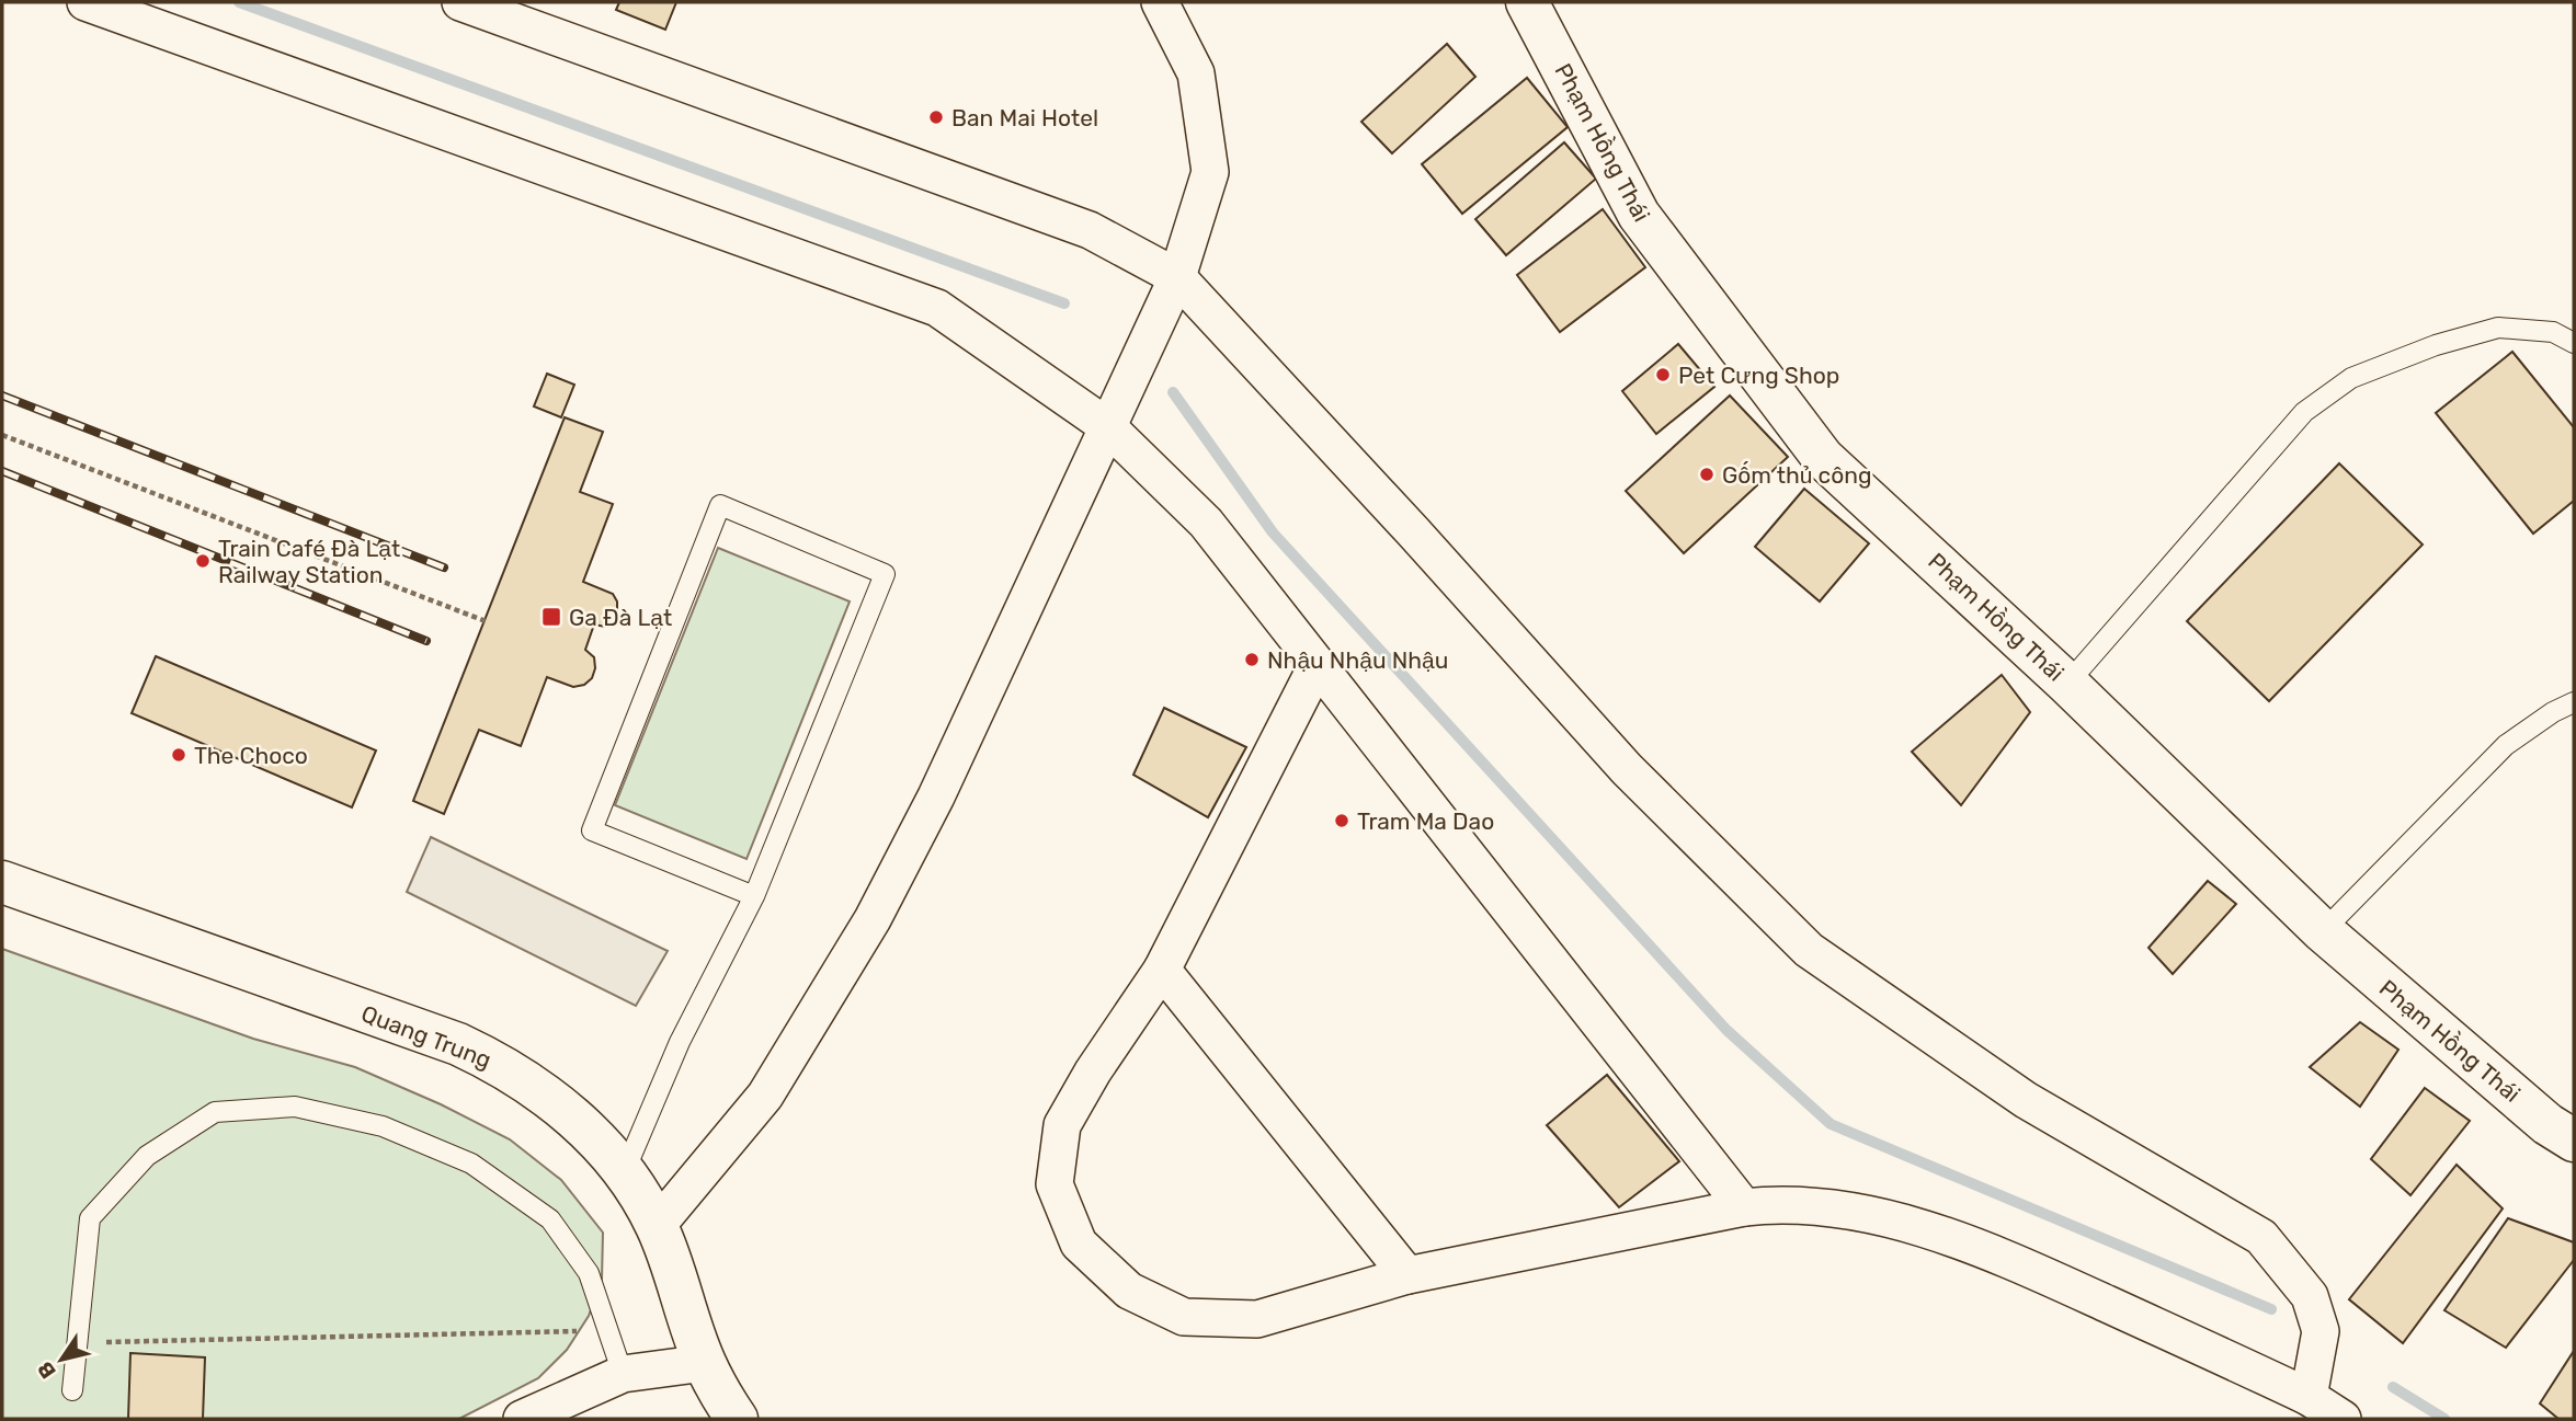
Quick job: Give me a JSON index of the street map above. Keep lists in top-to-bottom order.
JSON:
{
  "streets": {
    "street": ["Phạm Hồng Thái", "Quang Trung"]
  },
  "places": {
    "other": [
      "Ban Mai Hotel",
      "Pet Cưng Shop",
      "Gốm thủ công",
      "Train Café Đà Lạt Railway Station",
      "Nhậu Nhậu Nhậu",
      "The Choco",
      "Tram Ma Dao"
    ],
    "transit": ["Ga Đà Lạt"]
  },
  "north": "bottom left"
}
